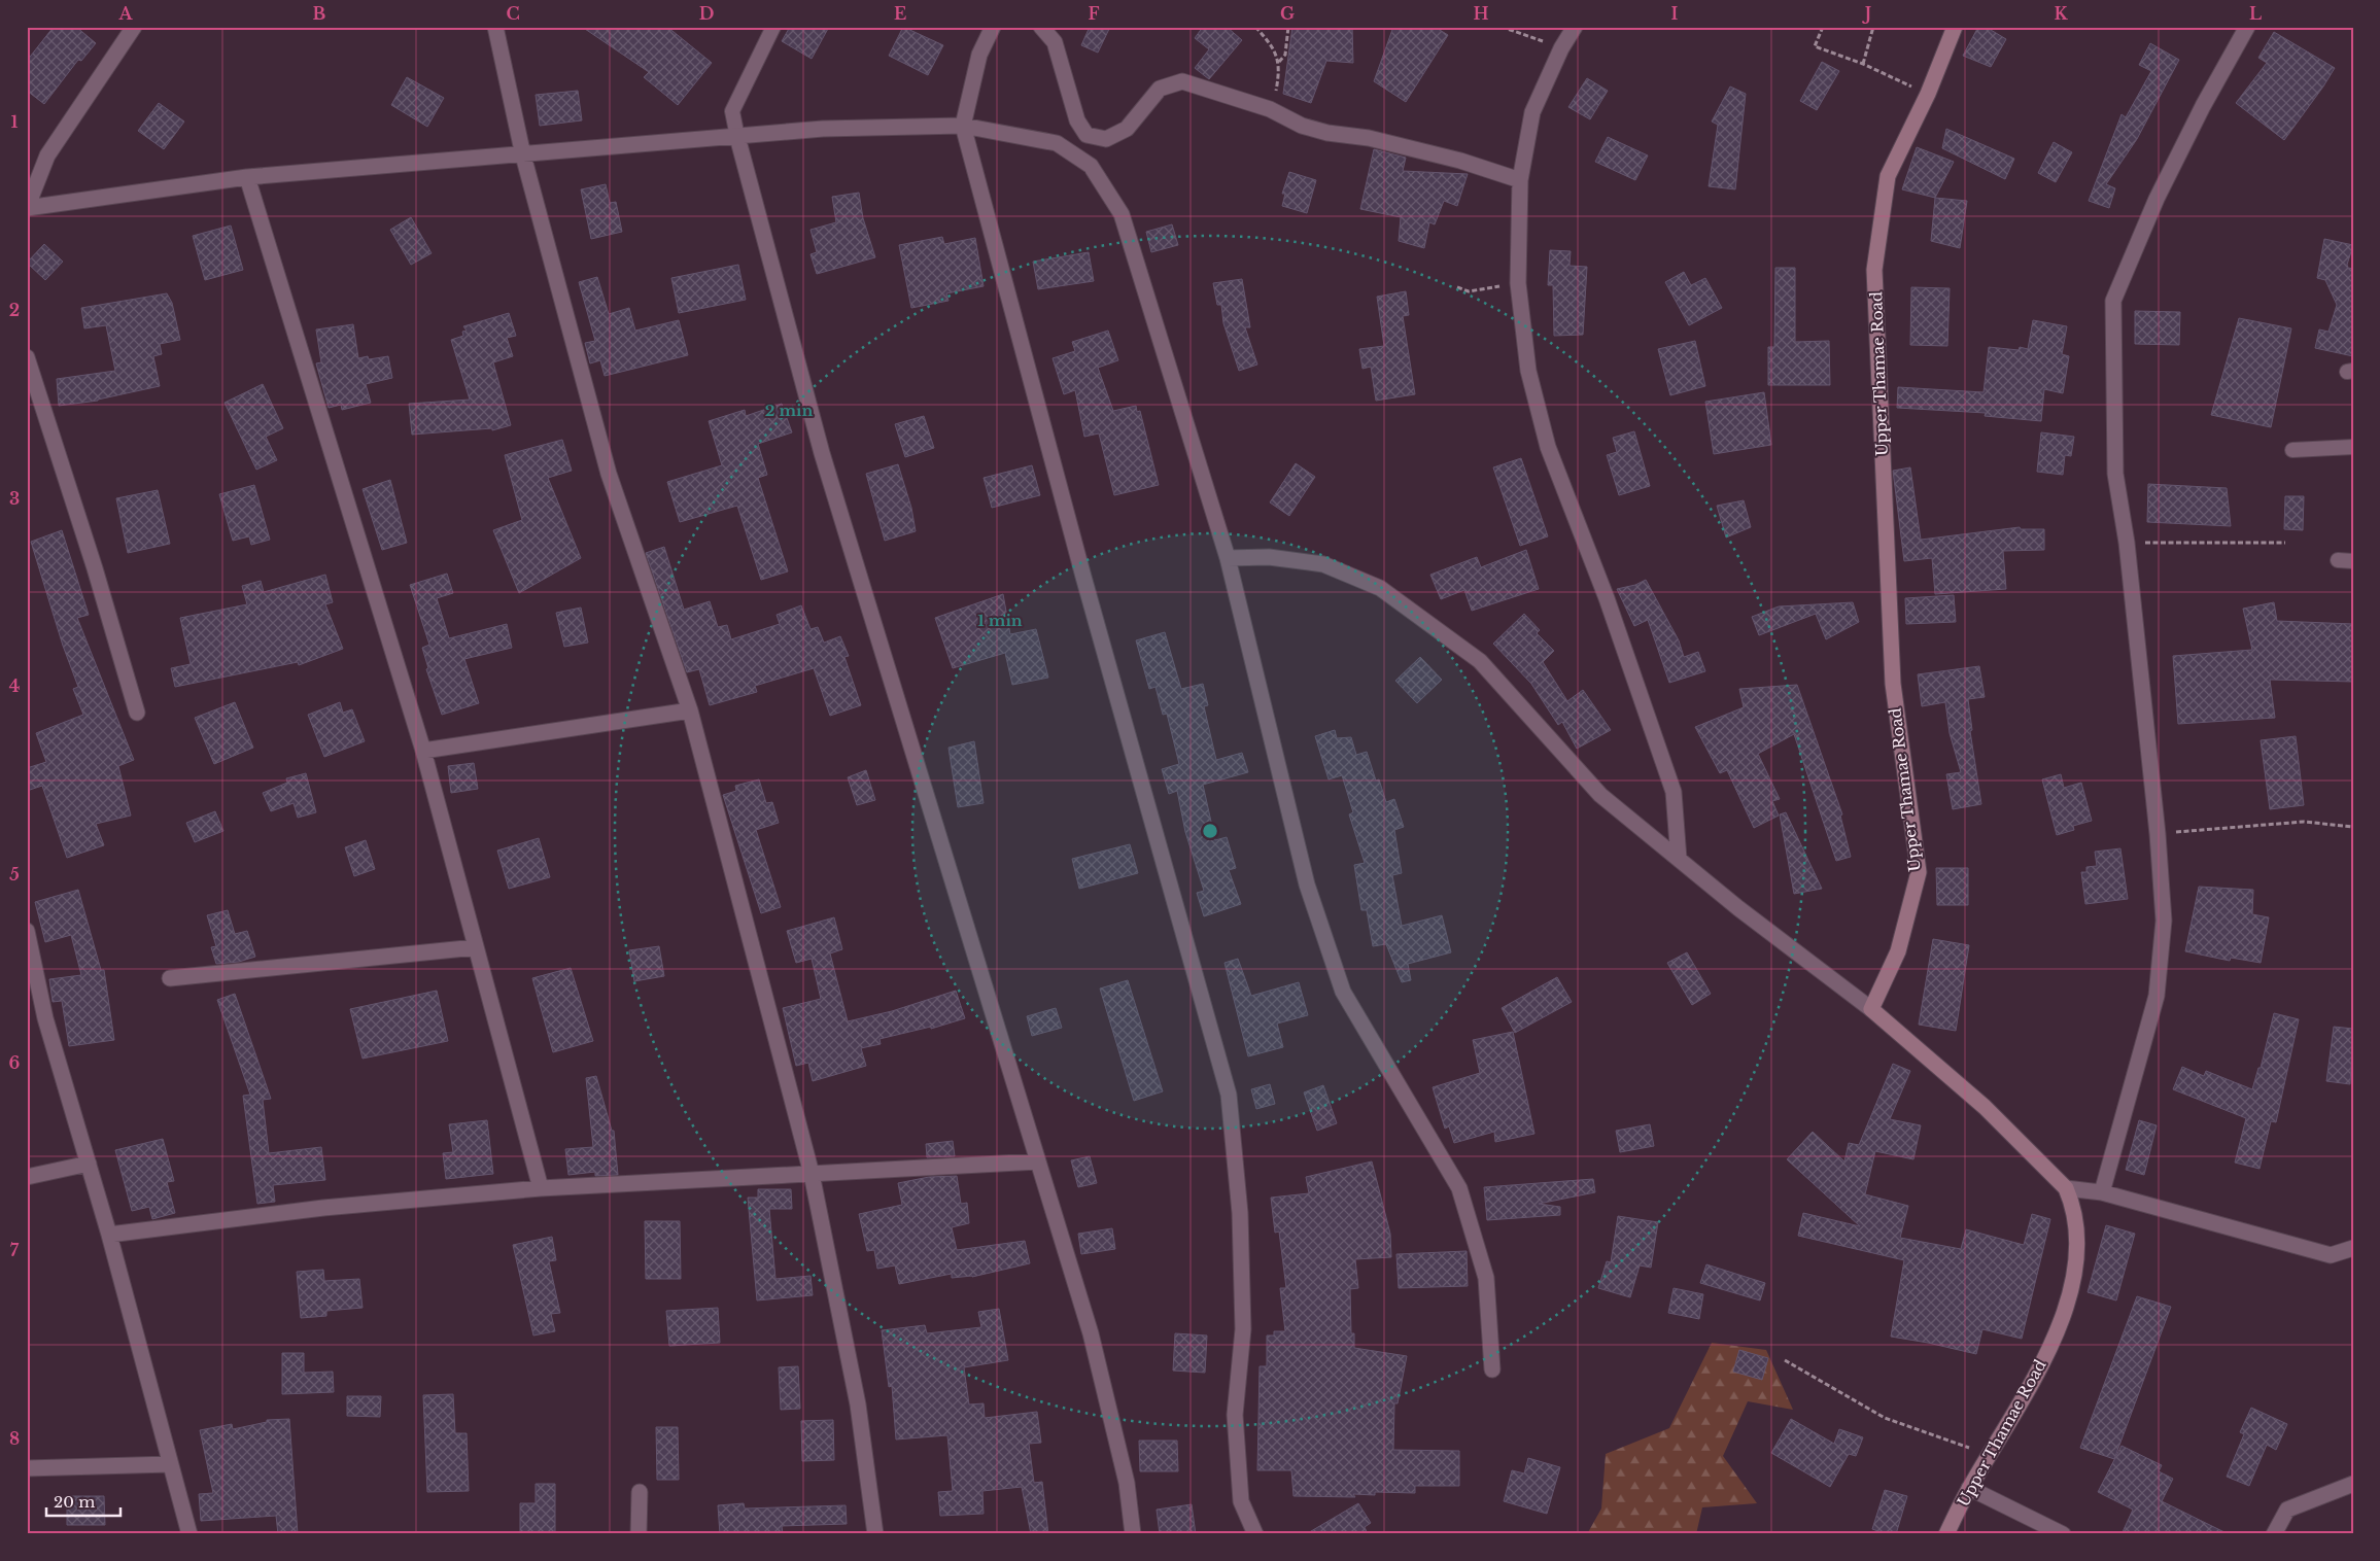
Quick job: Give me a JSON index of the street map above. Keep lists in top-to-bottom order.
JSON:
{
  "streets": {
    "street": ["Upper Thamae Road"]
  },
  "scale_bar": "20 m",
  "grid": {
    "columns": [
      "A",
      "B",
      "C",
      "D",
      "E",
      "F",
      "G",
      "H",
      "I",
      "J",
      "K",
      "L"
    ],
    "rows": [
      "1",
      "2",
      "3",
      "4",
      "5",
      "6",
      "7",
      "8"
    ]
  },
  "rings": ["2 min", "1 min"]
}
